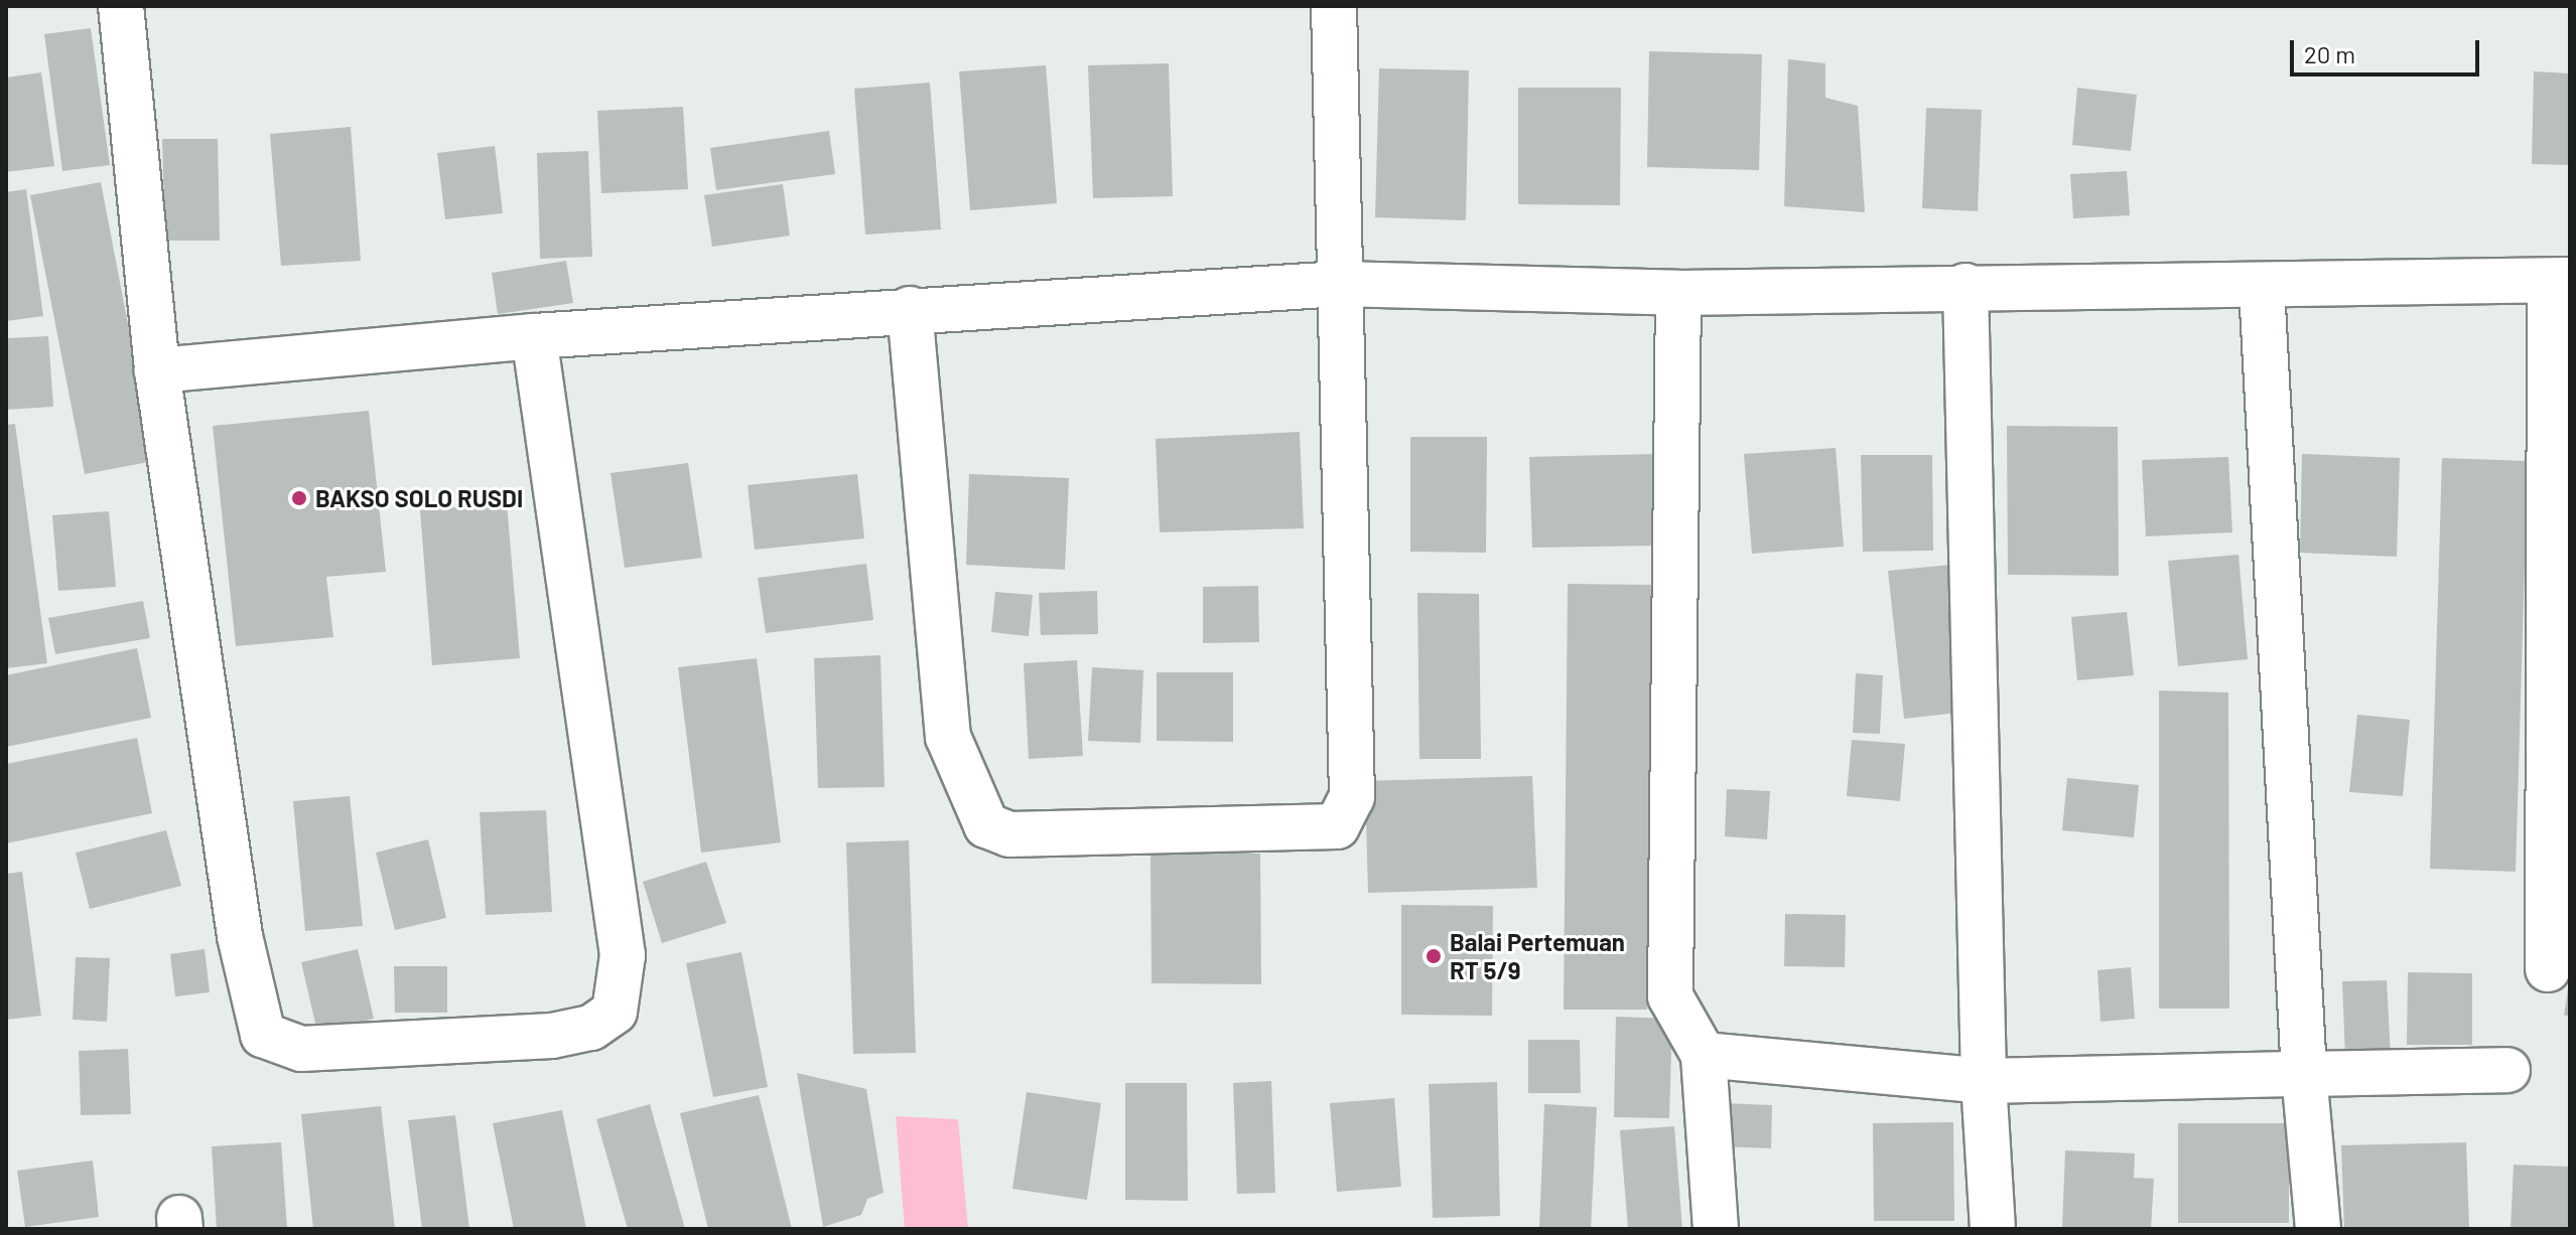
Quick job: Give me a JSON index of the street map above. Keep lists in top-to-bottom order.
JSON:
{
  "places": ["BAKSO SOLO RUSDI", "Balai Pertemuan RT 5/9"],
  "scale_bar": "20 m"
}
